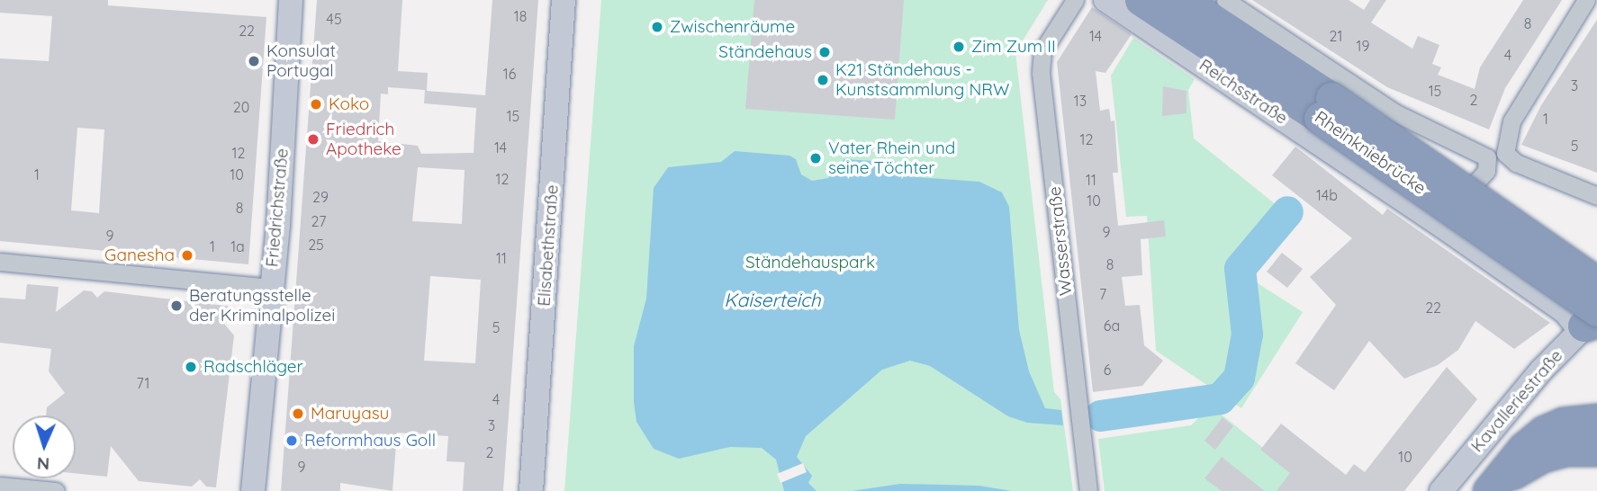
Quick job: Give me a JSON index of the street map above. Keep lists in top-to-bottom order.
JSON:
{
  "streets": {
    "highway": ["Rheinkniebrücke"],
    "main road": [
      "Reichsstraße",
      "Friedrichstraße",
      "Elisabethstraße",
      "Kavalleriestraße"
    ],
    "street": ["Wasserstraße"]
  },
  "crossings": [
    ["Reichsstraße", "Rheinkniebrücke"],
    ["Reichsstraße", "Kavalleriestraße"],
    ["Rheinkniebrücke", "Kavalleriestraße"]
  ],
  "water": ["Kaiserteich"],
  "parks": ["Ständehauspark"],
  "places": [
    "Zwischenräume",
    "Zim Zum II",
    "Ständehaus",
    "Konsulat Portugal",
    "K21 Ständehaus - Kunstsammlung NRW",
    "Koko",
    "Friedrich Apotheke",
    "Vater Rhein und seine Töchter",
    "Ganesha",
    "Beratungsstelle der Kriminalpolizei",
    "Radschläger",
    "Maruyasu",
    "Reformhaus Goll"
  ],
  "house_numbers": [
    "18",
    "45",
    "8",
    "22",
    "14",
    "21",
    "19",
    "4",
    "16",
    "3",
    "15",
    "2",
    "13",
    "20",
    "15",
    "1",
    "12",
    "5",
    "14",
    "12",
    "1",
    "10",
    "12",
    "11",
    "14b",
    "29",
    "10",
    "8",
    "27",
    "9",
    "9",
    "25",
    "1",
    "1a",
    "11",
    "8",
    "7",
    "22",
    "6a",
    "5",
    "6",
    "71",
    "4",
    "3",
    "2",
    "10",
    "9"
  ],
  "north": "bottom"
}
